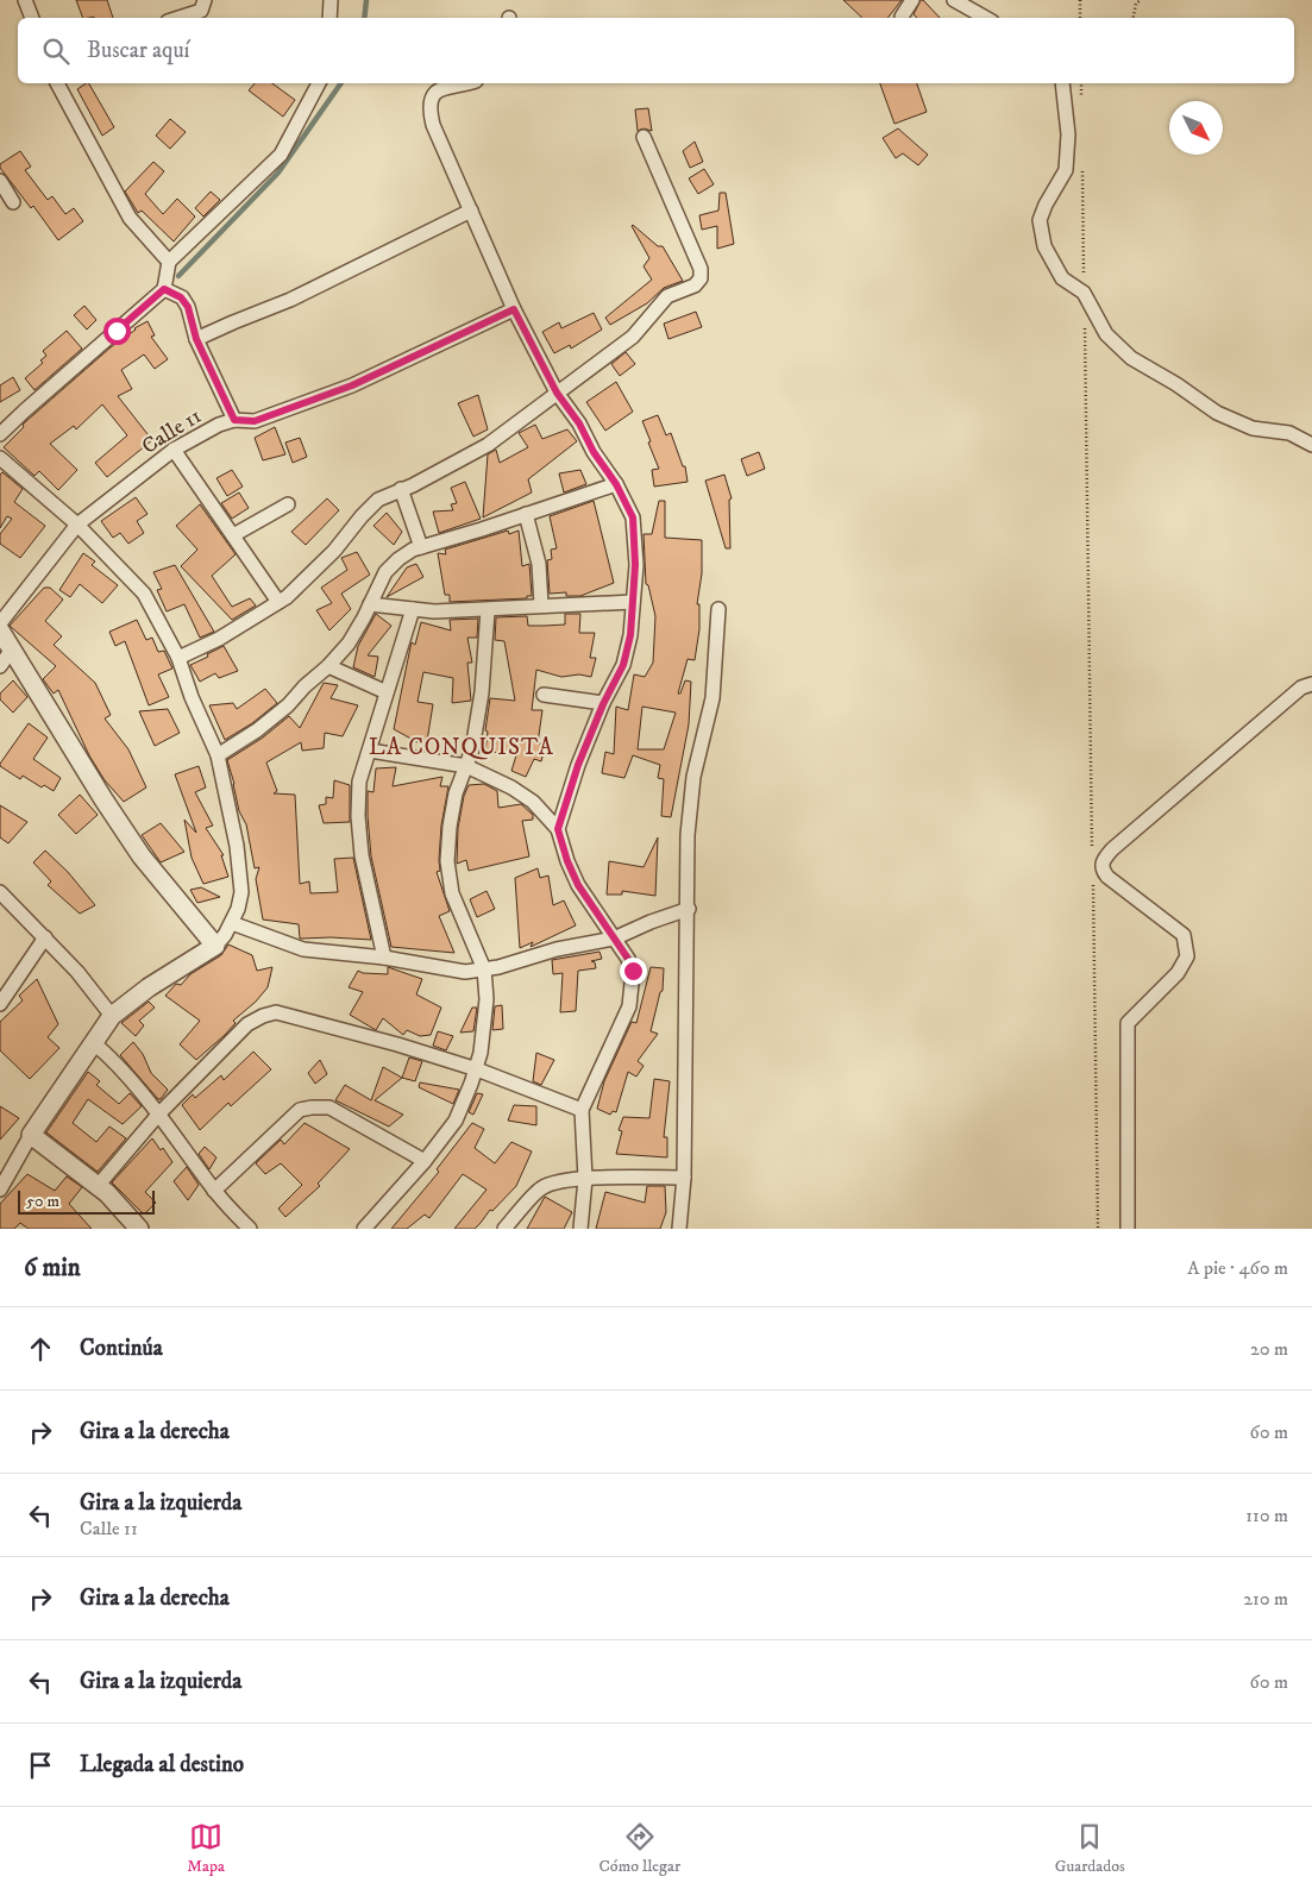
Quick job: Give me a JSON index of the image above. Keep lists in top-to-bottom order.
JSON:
{
  "streets": {
    "street": ["Calle 11"]
  },
  "districts": ["LA CONQUISTA"],
  "scale_bar": "50 m",
  "north": "bottom right",
  "page": {
    "search": "Buscar aquí",
    "scale": "50 m",
    "heading": ["6 min", "A pie · 460 m"],
    "list": [
      ["Continúa", "20 m"],
      ["Gira a la derecha", "60 m"],
      ["Gira a la izquierda", "Calle 11", "110 m"],
      ["Gira a la derecha", "210 m"],
      ["Gira a la izquierda", "60 m"],
      "Llegada al destino"
    ],
    "nav": ["Mapa", "Cómo llegar", "Guardados"]
  }
}
